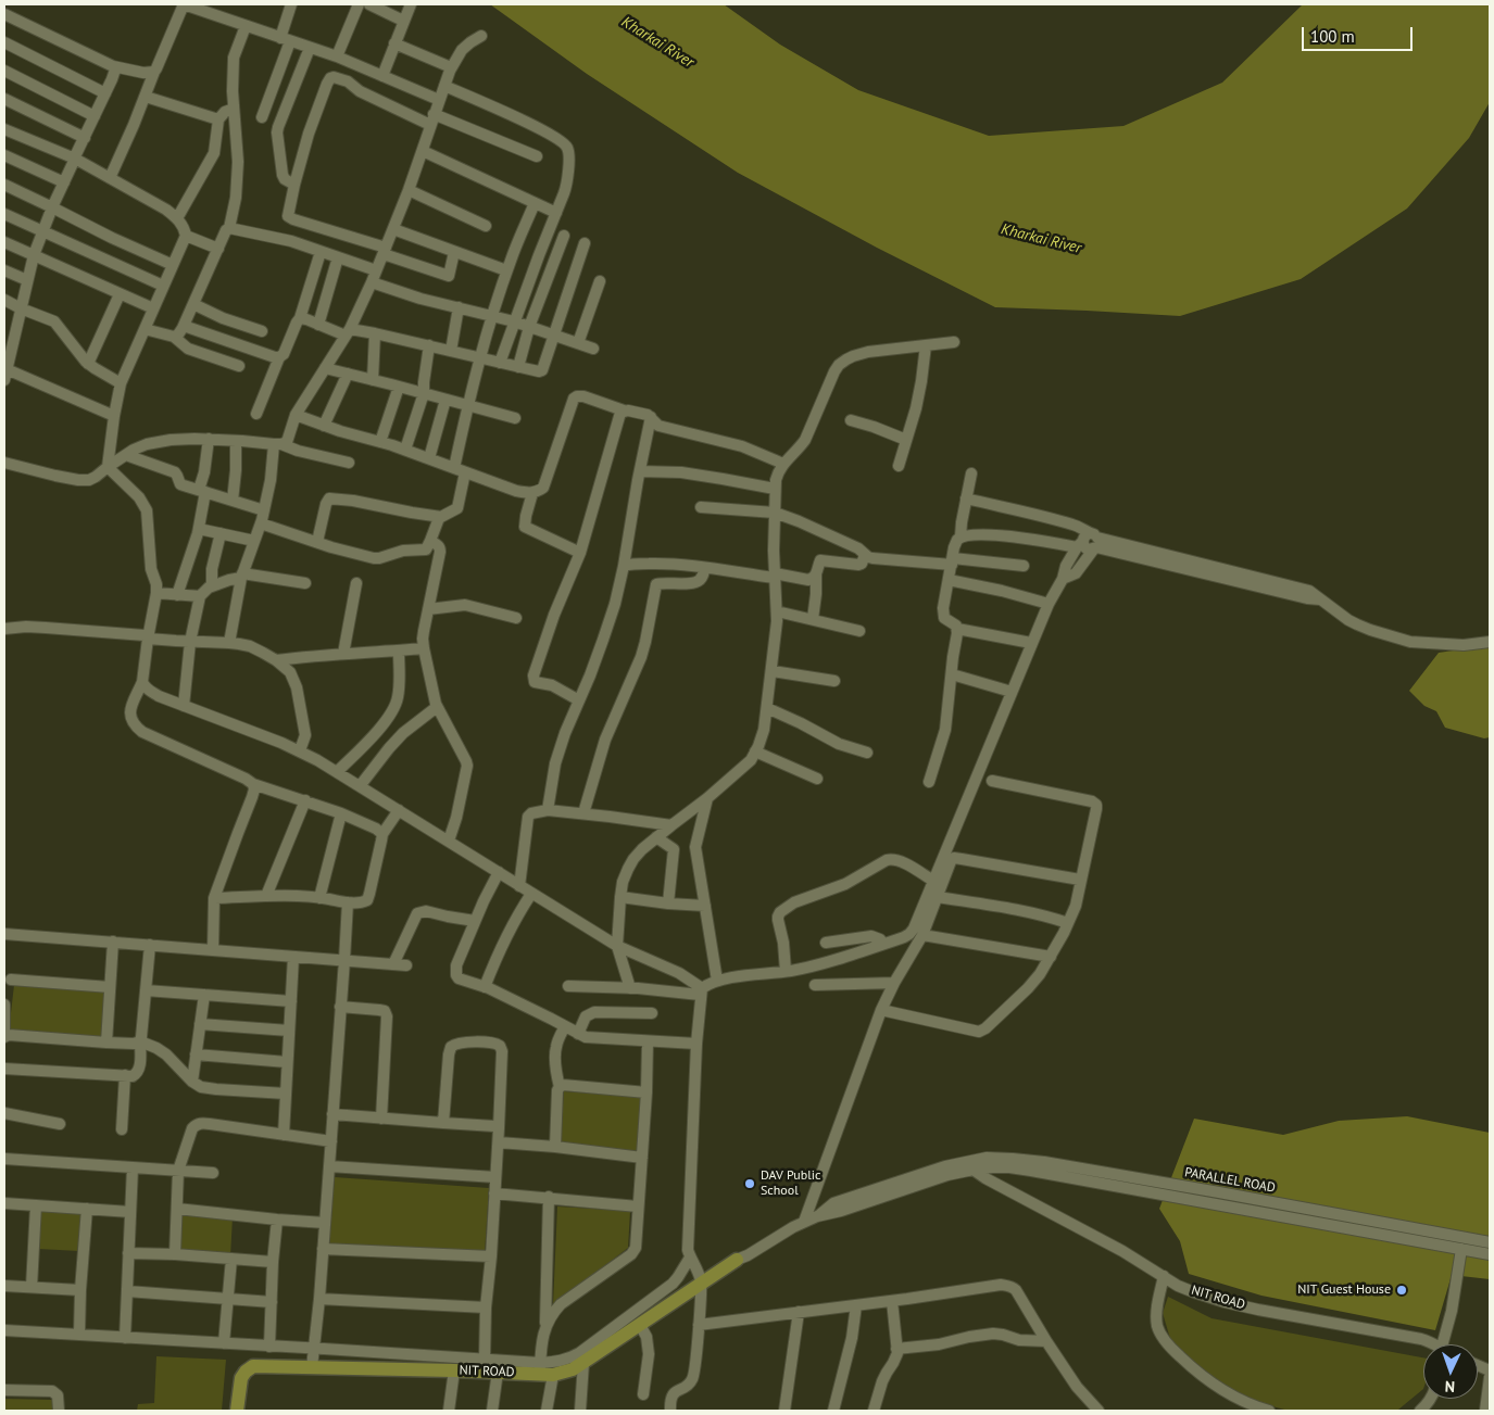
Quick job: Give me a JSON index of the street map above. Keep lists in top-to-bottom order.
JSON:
{
  "streets": {
    "main road": ["NIT ROAD"],
    "street": ["PARALLEL ROAD"]
  },
  "crossings": [
    ["PARALLEL ROAD", "NIT ROAD"]
  ],
  "water": ["Kharkai River"],
  "places": ["DAV Public School", "NIT Guest House"],
  "scale_bar": "100 m",
  "north": "bottom"
}
